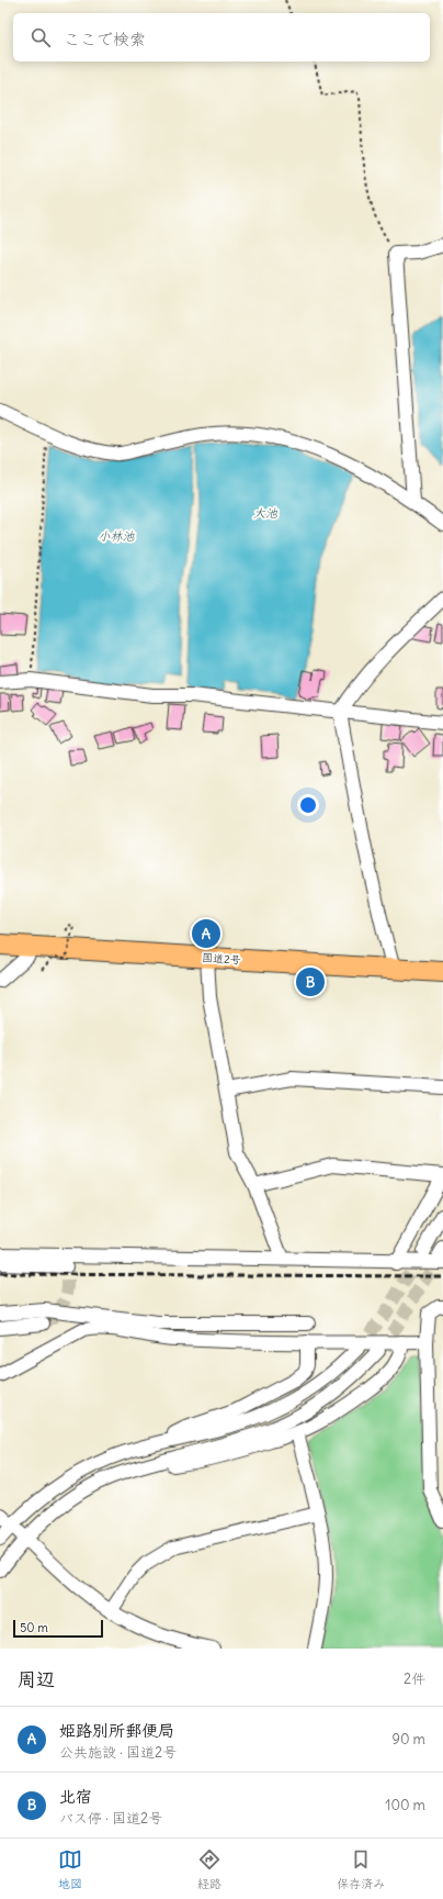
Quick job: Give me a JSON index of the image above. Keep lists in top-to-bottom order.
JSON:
{
  "streets": {
    "highway": ["国道2号"]
  },
  "water": ["大池", "小林池"],
  "scale_bar": "50 m",
  "page": {
    "search": "ここで検索",
    "pins": ["A", "B"],
    "scale": "50 m",
    "heading": ["周辺", "2件"],
    "list": [
      {
        "mark": "A",
        "name": "姫路別所郵便局",
        "note": "公共施設 · 国道2号",
        "value": "90 m"
      },
      {
        "mark": "B",
        "name": "北宿",
        "note": "バス停 · 国道2号",
        "value": "100 m"
      }
    ],
    "nav": ["地図", "経路", "保存済み"]
  }
}
